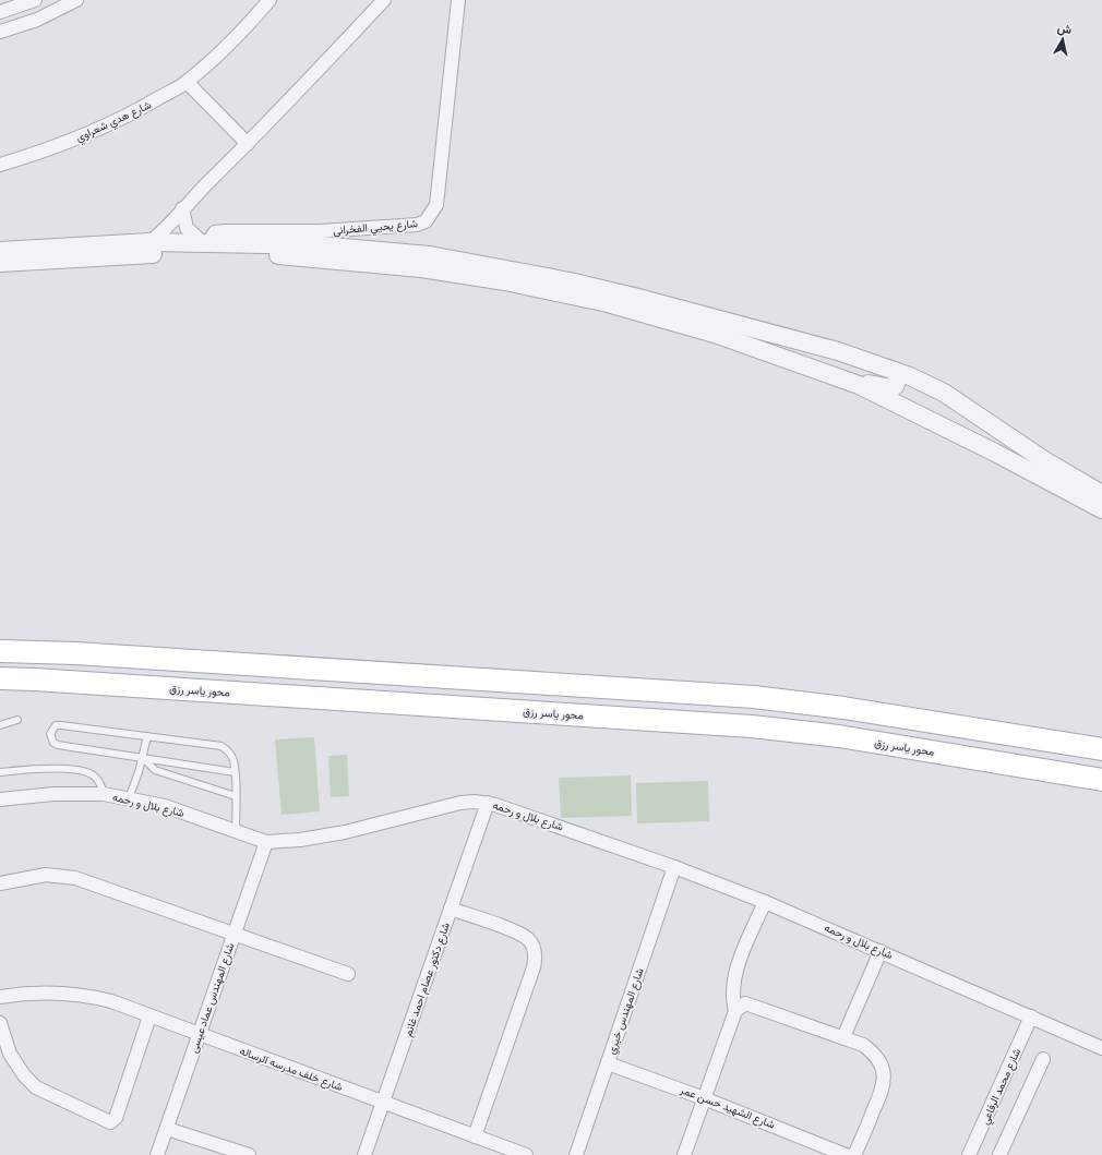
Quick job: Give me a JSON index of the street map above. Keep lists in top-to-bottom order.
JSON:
{
  "streets": {
    "main road": ["محور ياسر رزق"],
    "street": [
      "شارع هدي شعراوي",
      "شارع يحيي الفخرانى",
      "شارع بلال و رحمه",
      "شارع دكتور عصام احمد غانم",
      "شارع المهندس عماد عيسى",
      "شارع المهندس خيري",
      "شارع خلف مدرسه الرساله",
      "شارع محمد الرفاعي",
      "شارع الشهيد حسن عمر"
    ]
  },
  "crossings": [
    ["شارع بلال و رحمه", "شارع دكتور عصام احمد غانم"],
    ["شارع بلال و رحمه", "شارع المهندس عماد عيسى"],
    ["شارع بلال و رحمه", "شارع المهندس خيري"],
    ["شارع بلال و رحمه", "شارع محمد الرفاعي"],
    ["شارع دكتور عصام احمد غانم", "شارع خلف مدرسه الرساله"],
    ["شارع المهندس عماد عيسى", "شارع خلف مدرسه الرساله"],
    ["شارع المهندس خيري", "شارع الشهيد حسن عمر"]
  ],
  "north": "top"
}
